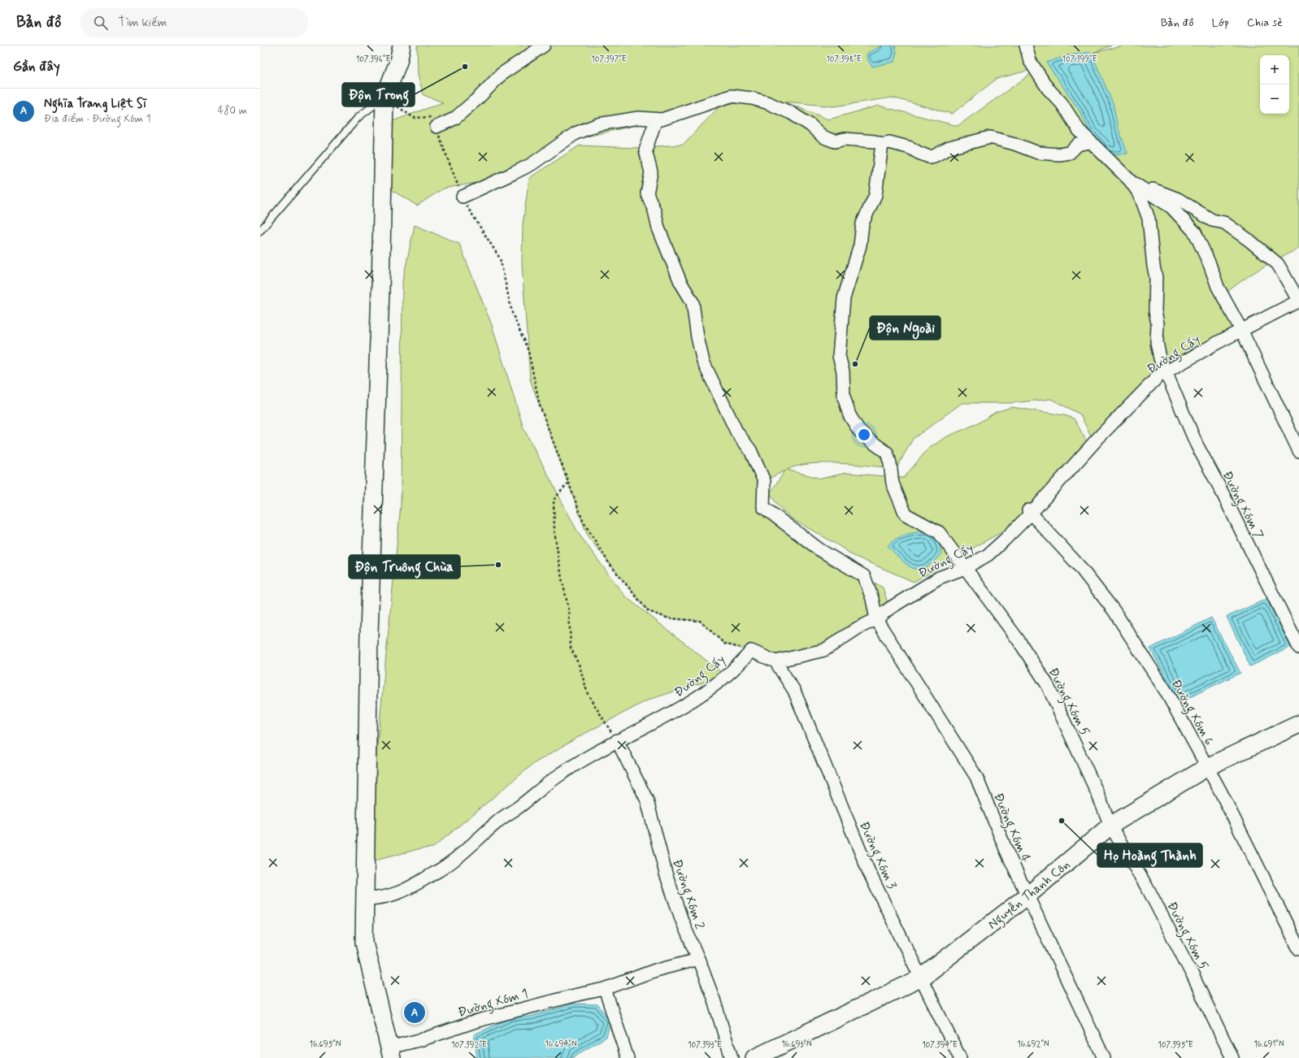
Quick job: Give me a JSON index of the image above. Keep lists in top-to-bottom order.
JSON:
{
  "streets": {
    "street": [
      "Đường Cấy",
      "Đường Xóm 7",
      "Đường Xóm 5",
      "Đường Xóm 6",
      "Đường Xóm 4",
      "Đường Xóm 3",
      "Đường Xóm 2",
      "Nguyễn Thanh Côn",
      "Đường Xóm 1"
    ]
  },
  "crossings": [
    ["Đường Cấy", "Đường Xóm 7"],
    ["Đường Cấy", "Đường Xóm 5"],
    ["Đường Cấy", "Đường Xóm 6"],
    ["Đường Cấy", "Đường Xóm 4"],
    ["Đường Cấy", "Đường Xóm 3"],
    ["Đường Cấy", "Đường Xóm 2"],
    ["Đường Xóm 5", "Nguyễn Thanh Côn"],
    ["Đường Xóm 6", "Nguyễn Thanh Côn"],
    ["Đường Xóm 4", "Nguyễn Thanh Côn"],
    ["Đường Xóm 3", "Nguyễn Thanh Côn"],
    ["Đường Xóm 2", "Đường Xóm 1"]
  ],
  "places": [
    "Độn Trong",
    "Độn Ngoài",
    "Độn Truông Chùa",
    "Họ Hoàng Thành"
  ],
  "page": {
    "header": "Bản đồ",
    "search": "Tìm kiếm",
    "nav": ["Bản đồ", "Lớp", "Chia sẻ"],
    "heading": "Gần đây",
    "map_buttons": ["+", "−"],
    "list": [
      {
        "mark": "A",
        "name": "Nghĩa Trang Liệt Sĩ",
        "note": "Địa điểm · Đường Xóm 1",
        "value": "480 m"
      }
    ],
    "pins": "A"
  },
  "coordinates": [
    "107.396°E",
    "107.397°E",
    "107.398°E",
    "107.399°E",
    "16.695°N",
    "16.694°N",
    "16.693°N",
    "16.692°N",
    "16.691°N",
    "107.392°E",
    "107.393°E",
    "107.394°E",
    "107.395°E"
  ]
}
